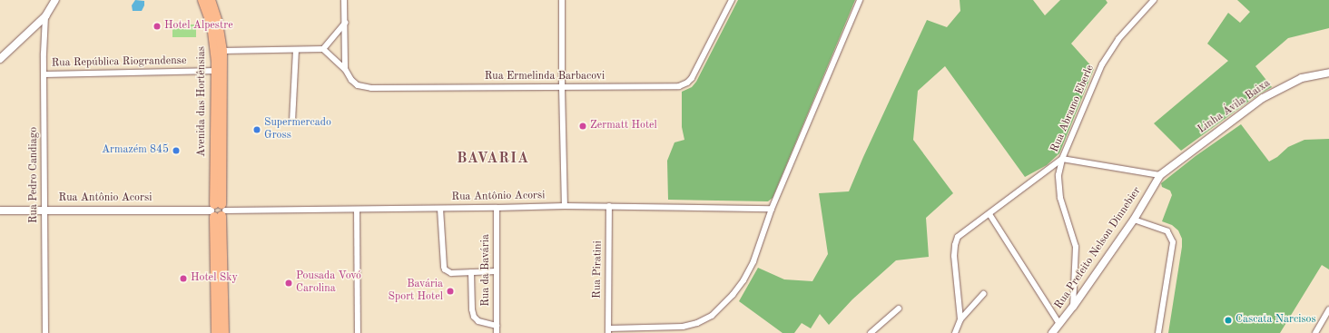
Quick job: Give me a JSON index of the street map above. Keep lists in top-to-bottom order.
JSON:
{
  "streets": {
    "main road": ["Avenida das Hortênsias"],
    "street": [
      "Rua República Riograndense",
      "Rua Ermelinda Barbacovi",
      "Linha Ávila Baixa",
      "Rua Abramo Eberle",
      "Rua Pedro Candiago",
      "Rua Antônio Acorsi",
      "Rua Prefeito Nelson Dinnebier",
      "Rua Piratini",
      "Rua da Bavária"
    ]
  },
  "crossings": [
    ["Rua República Riograndense", "Avenida das Hortênsias"],
    ["Rua República Riograndense", "Rua Pedro Candiago"],
    ["Avenida das Hortênsias", "Rua Antônio Acorsi"],
    ["Linha Ávila Baixa", "Rua Prefeito Nelson Dinnebier"],
    ["Rua Abramo Eberle", "Rua Prefeito Nelson Dinnebier"],
    ["Rua Pedro Candiago", "Rua Antônio Acorsi"],
    ["Rua Antônio Acorsi", "Rua Piratini"],
    ["Rua Antônio Acorsi", "Rua da Bavária"]
  ],
  "districts": ["BAVARIA"],
  "places": [
    "Hotel Alpestre",
    "Zermatt Hotel",
    "Supermercado Gross",
    "Armazém 845",
    "Hotel Sky",
    "Pousada Vovó Carolina",
    "Bavária Sport Hotel",
    "Cascata Narcisos"
  ]
}
